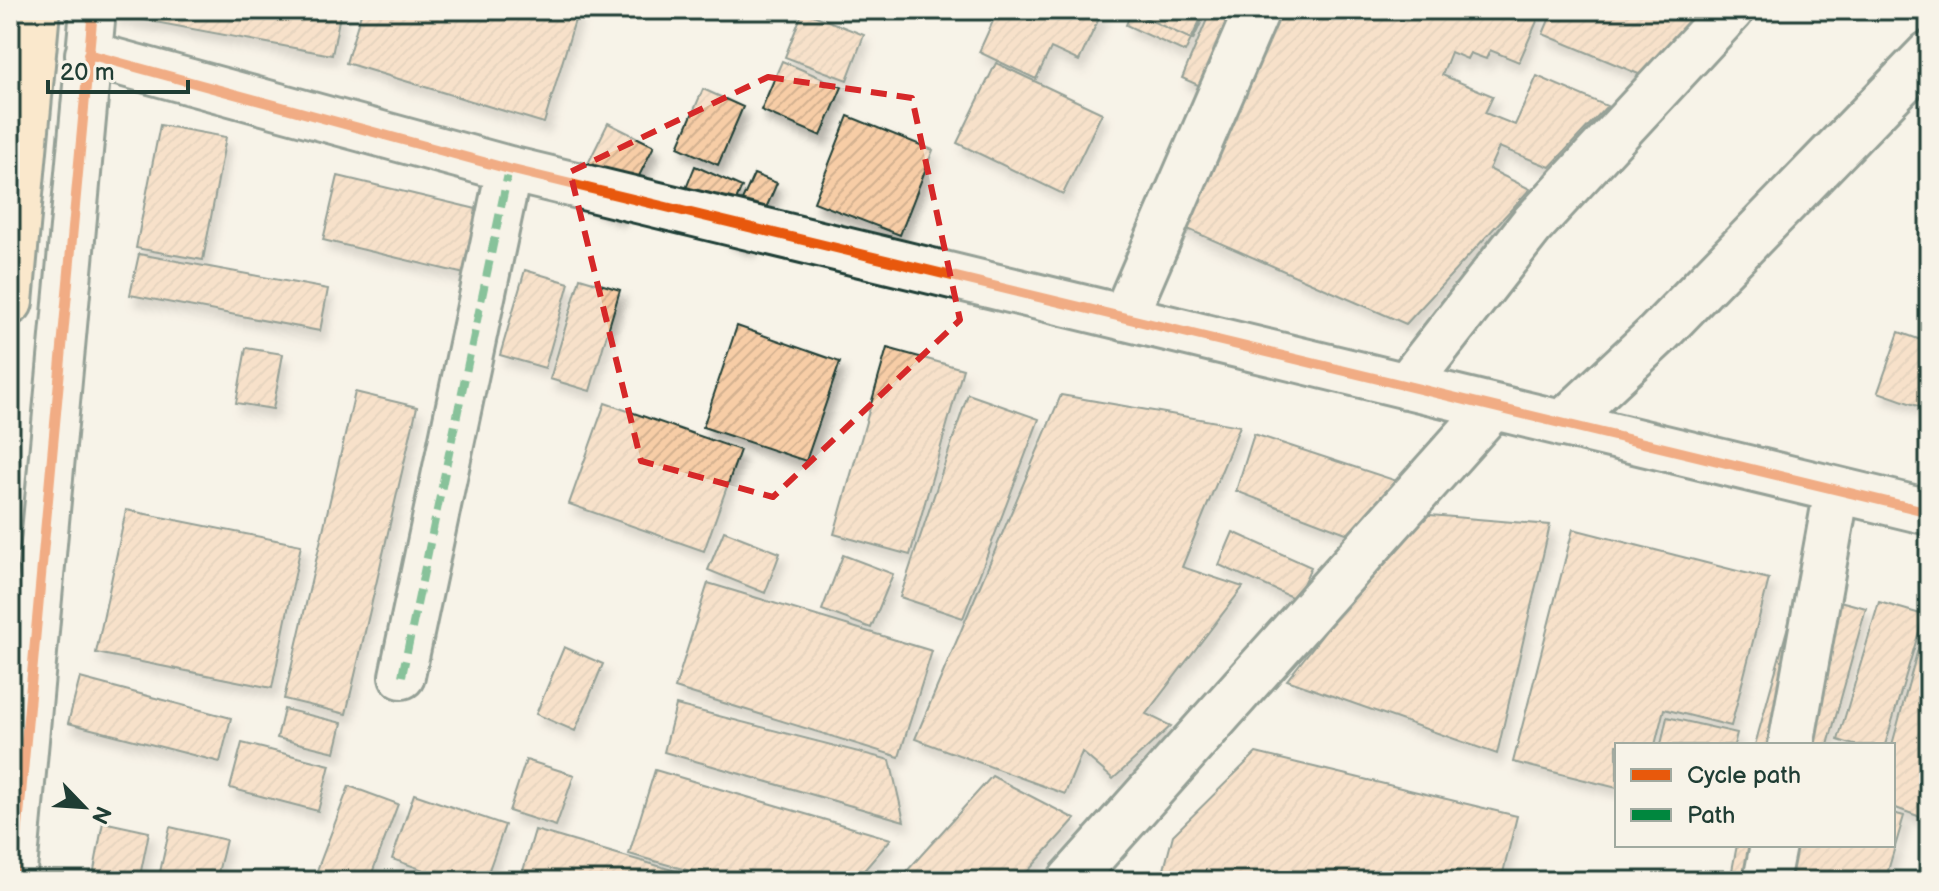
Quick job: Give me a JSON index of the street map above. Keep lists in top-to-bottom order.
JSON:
{
  "legend": ["Cycle path", "Path"],
  "scale_bar": "20 m",
  "north": "bottom right"
}
